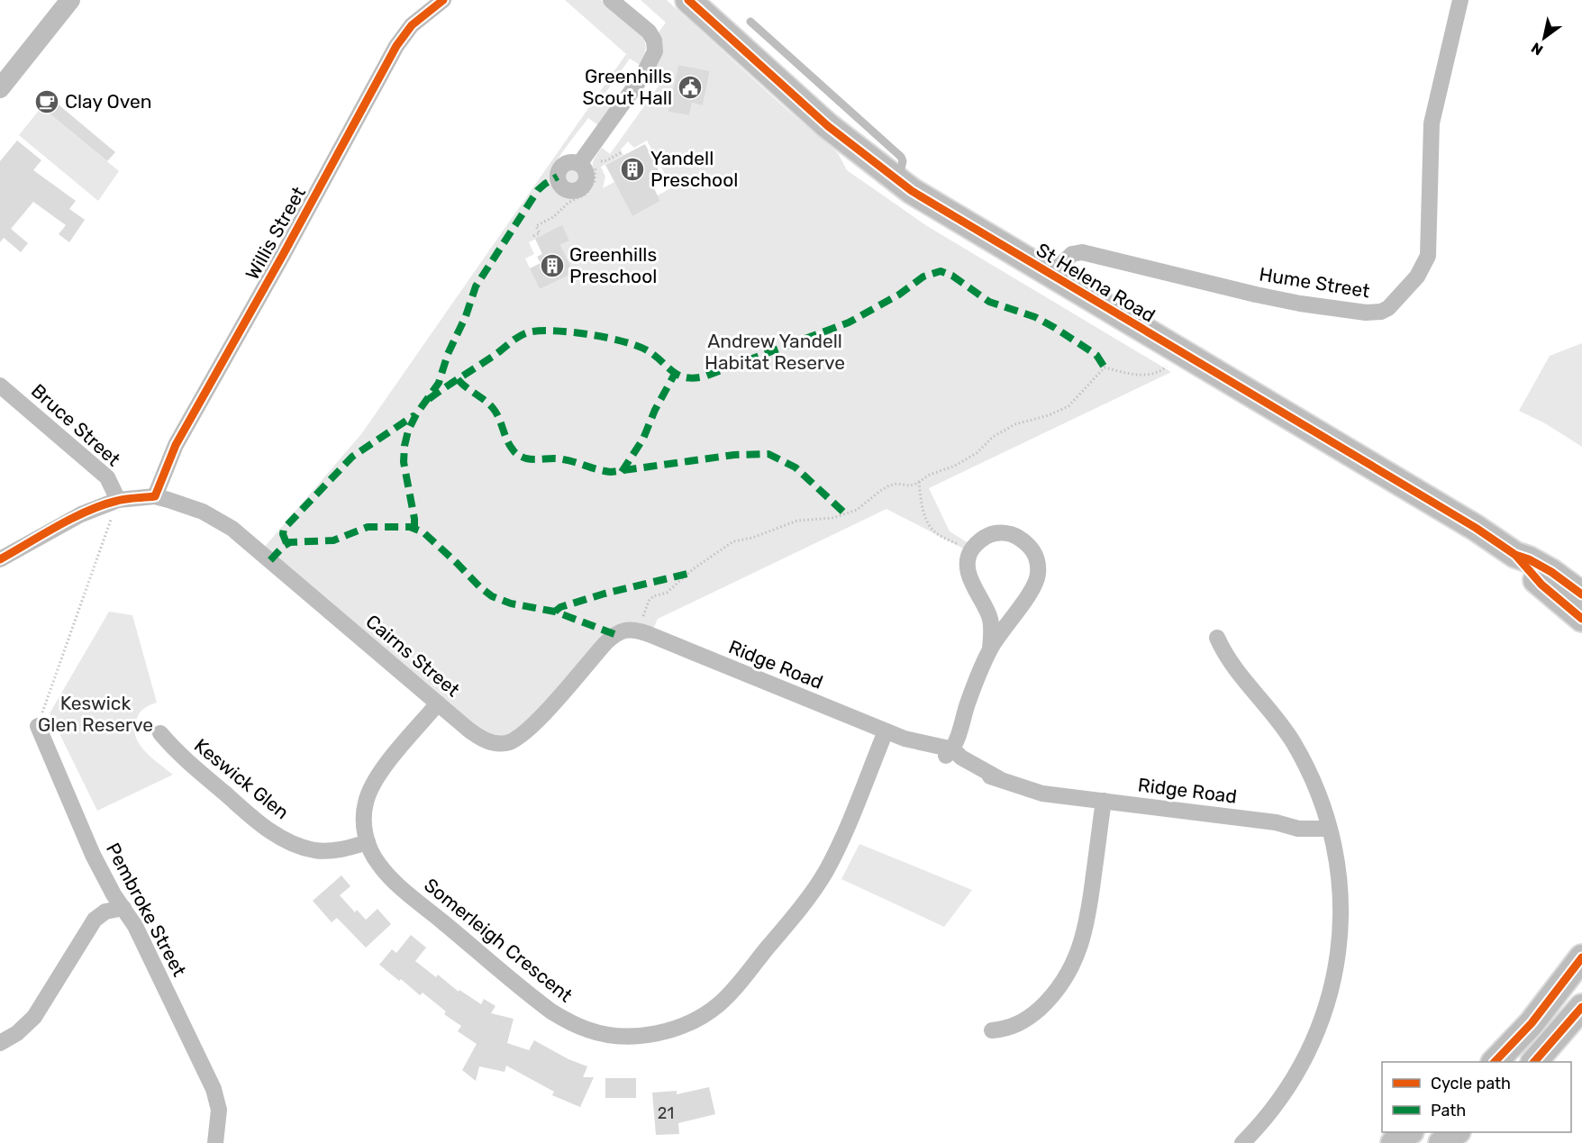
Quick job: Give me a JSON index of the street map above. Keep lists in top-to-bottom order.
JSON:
{
  "streets": {
    "main road": ["St Helena Road"],
    "street": [
      "Willis Street",
      "Hume Street",
      "Bruce Street",
      "Cairns Street",
      "Ridge Road",
      "Keswick Glen",
      "Pembroke Street",
      "Somerleigh Crescent"
    ]
  },
  "crossings": [
    ["Willis Street", "Cairns Street"],
    ["St Helena Road", "Hume Street"],
    ["Cairns Street", "Ridge Road"],
    ["Cairns Street", "Somerleigh Crescent"],
    ["Ridge Road", "Somerleigh Crescent"],
    ["Keswick Glen", "Somerleigh Crescent"]
  ],
  "parks": ["Andrew Yandell Habitat Reserve", "Keswick Glen Reserve"],
  "places": {
    "public building": ["Greenhills Scout Hall"],
    "cafe": ["Clay Oven"],
    "building": ["Yandell Preschool", "Greenhills Preschool"]
  },
  "house_numbers": ["21"],
  "legend": ["Cycle path", "Path"],
  "north": "bottom left"
}
